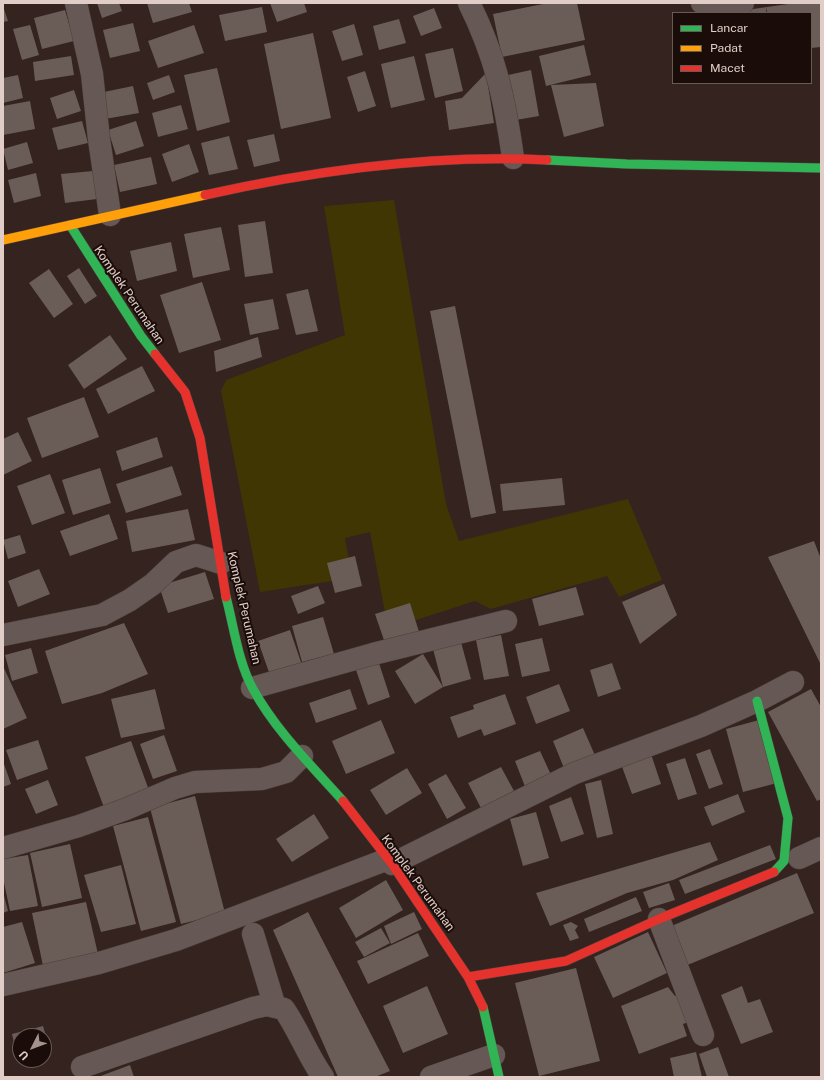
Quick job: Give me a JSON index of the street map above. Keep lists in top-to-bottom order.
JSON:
{
  "streets": {
    "street": ["Komplek Perumahan"]
  },
  "legend": ["Lancar", "Padat", "Macet"],
  "north": "bottom left"
}
